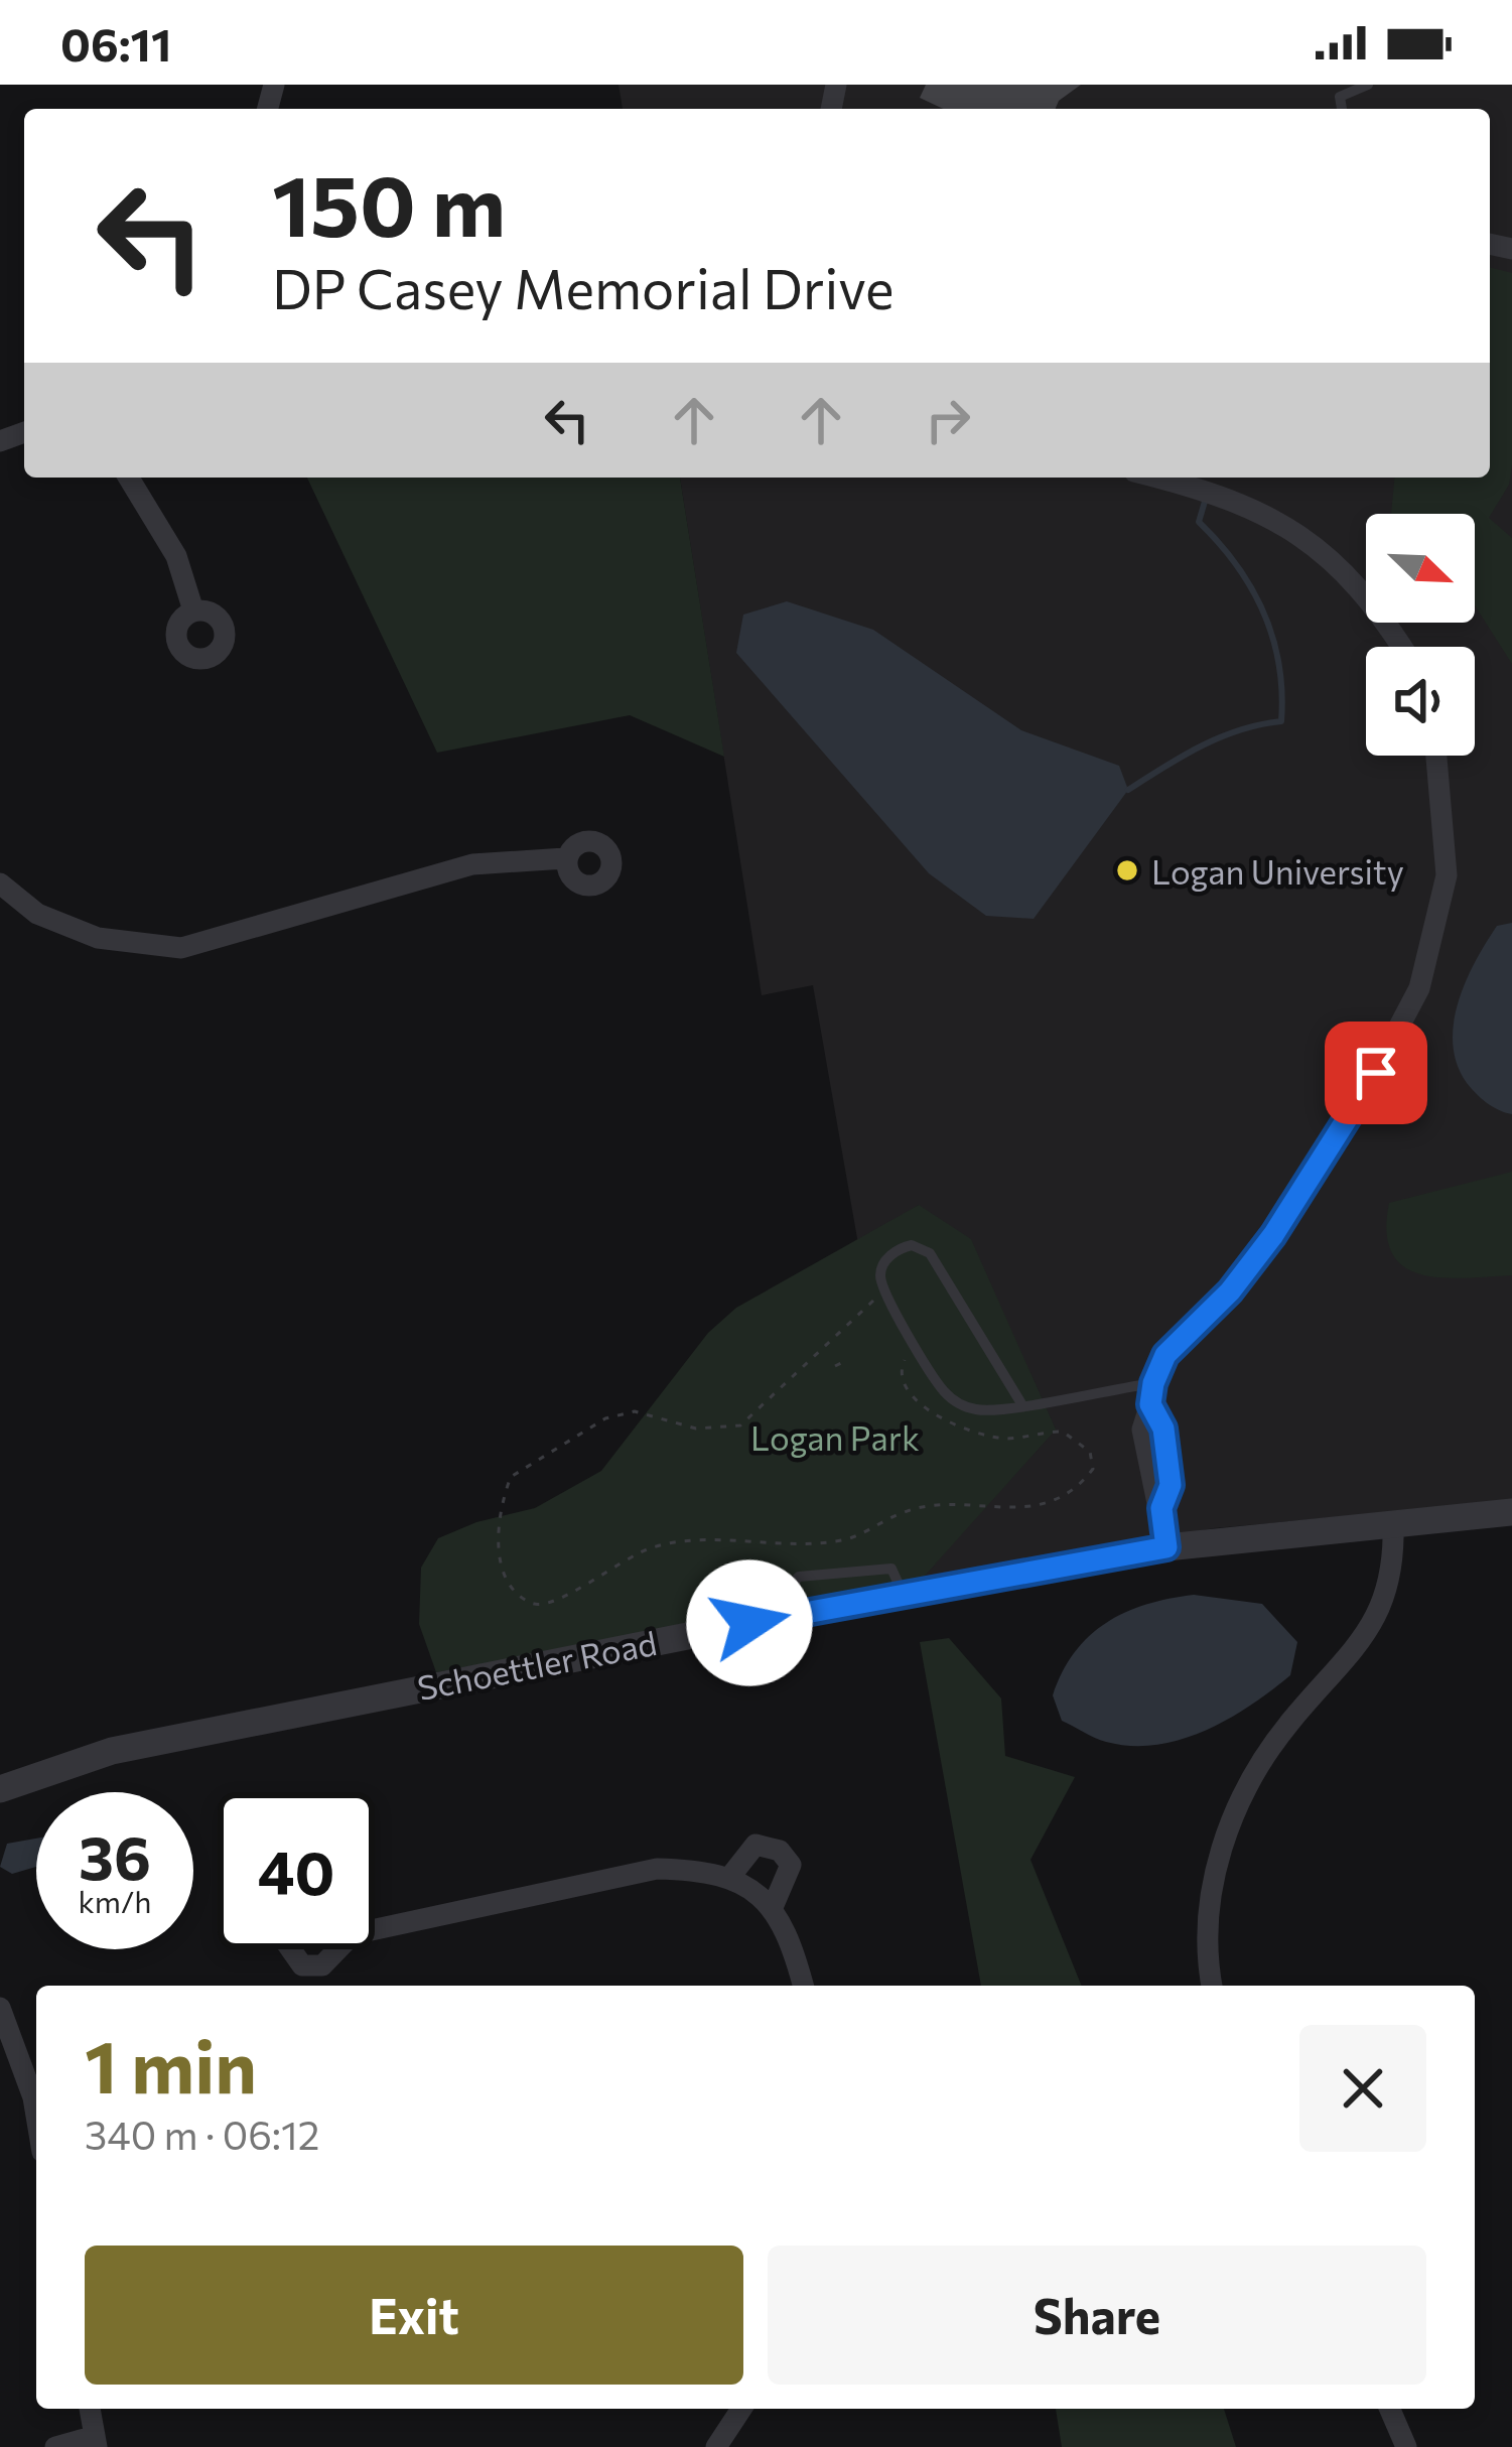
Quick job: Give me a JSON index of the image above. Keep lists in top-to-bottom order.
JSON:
{
  "streets": {
    "street": ["Schoettler Road"]
  },
  "parks": ["Logan Park"],
  "places": ["Logan University"],
  "north": "bottom right",
  "page": {
    "status": "06:11",
    "turn": ["150 m", "DP Casey Memorial Drive"],
    "speed": "36 km/h",
    "limit": "40",
    "heading": ["1 min", "340 m · 06:12"],
    "buttons": ["Exit", "Share"]
  }
}
